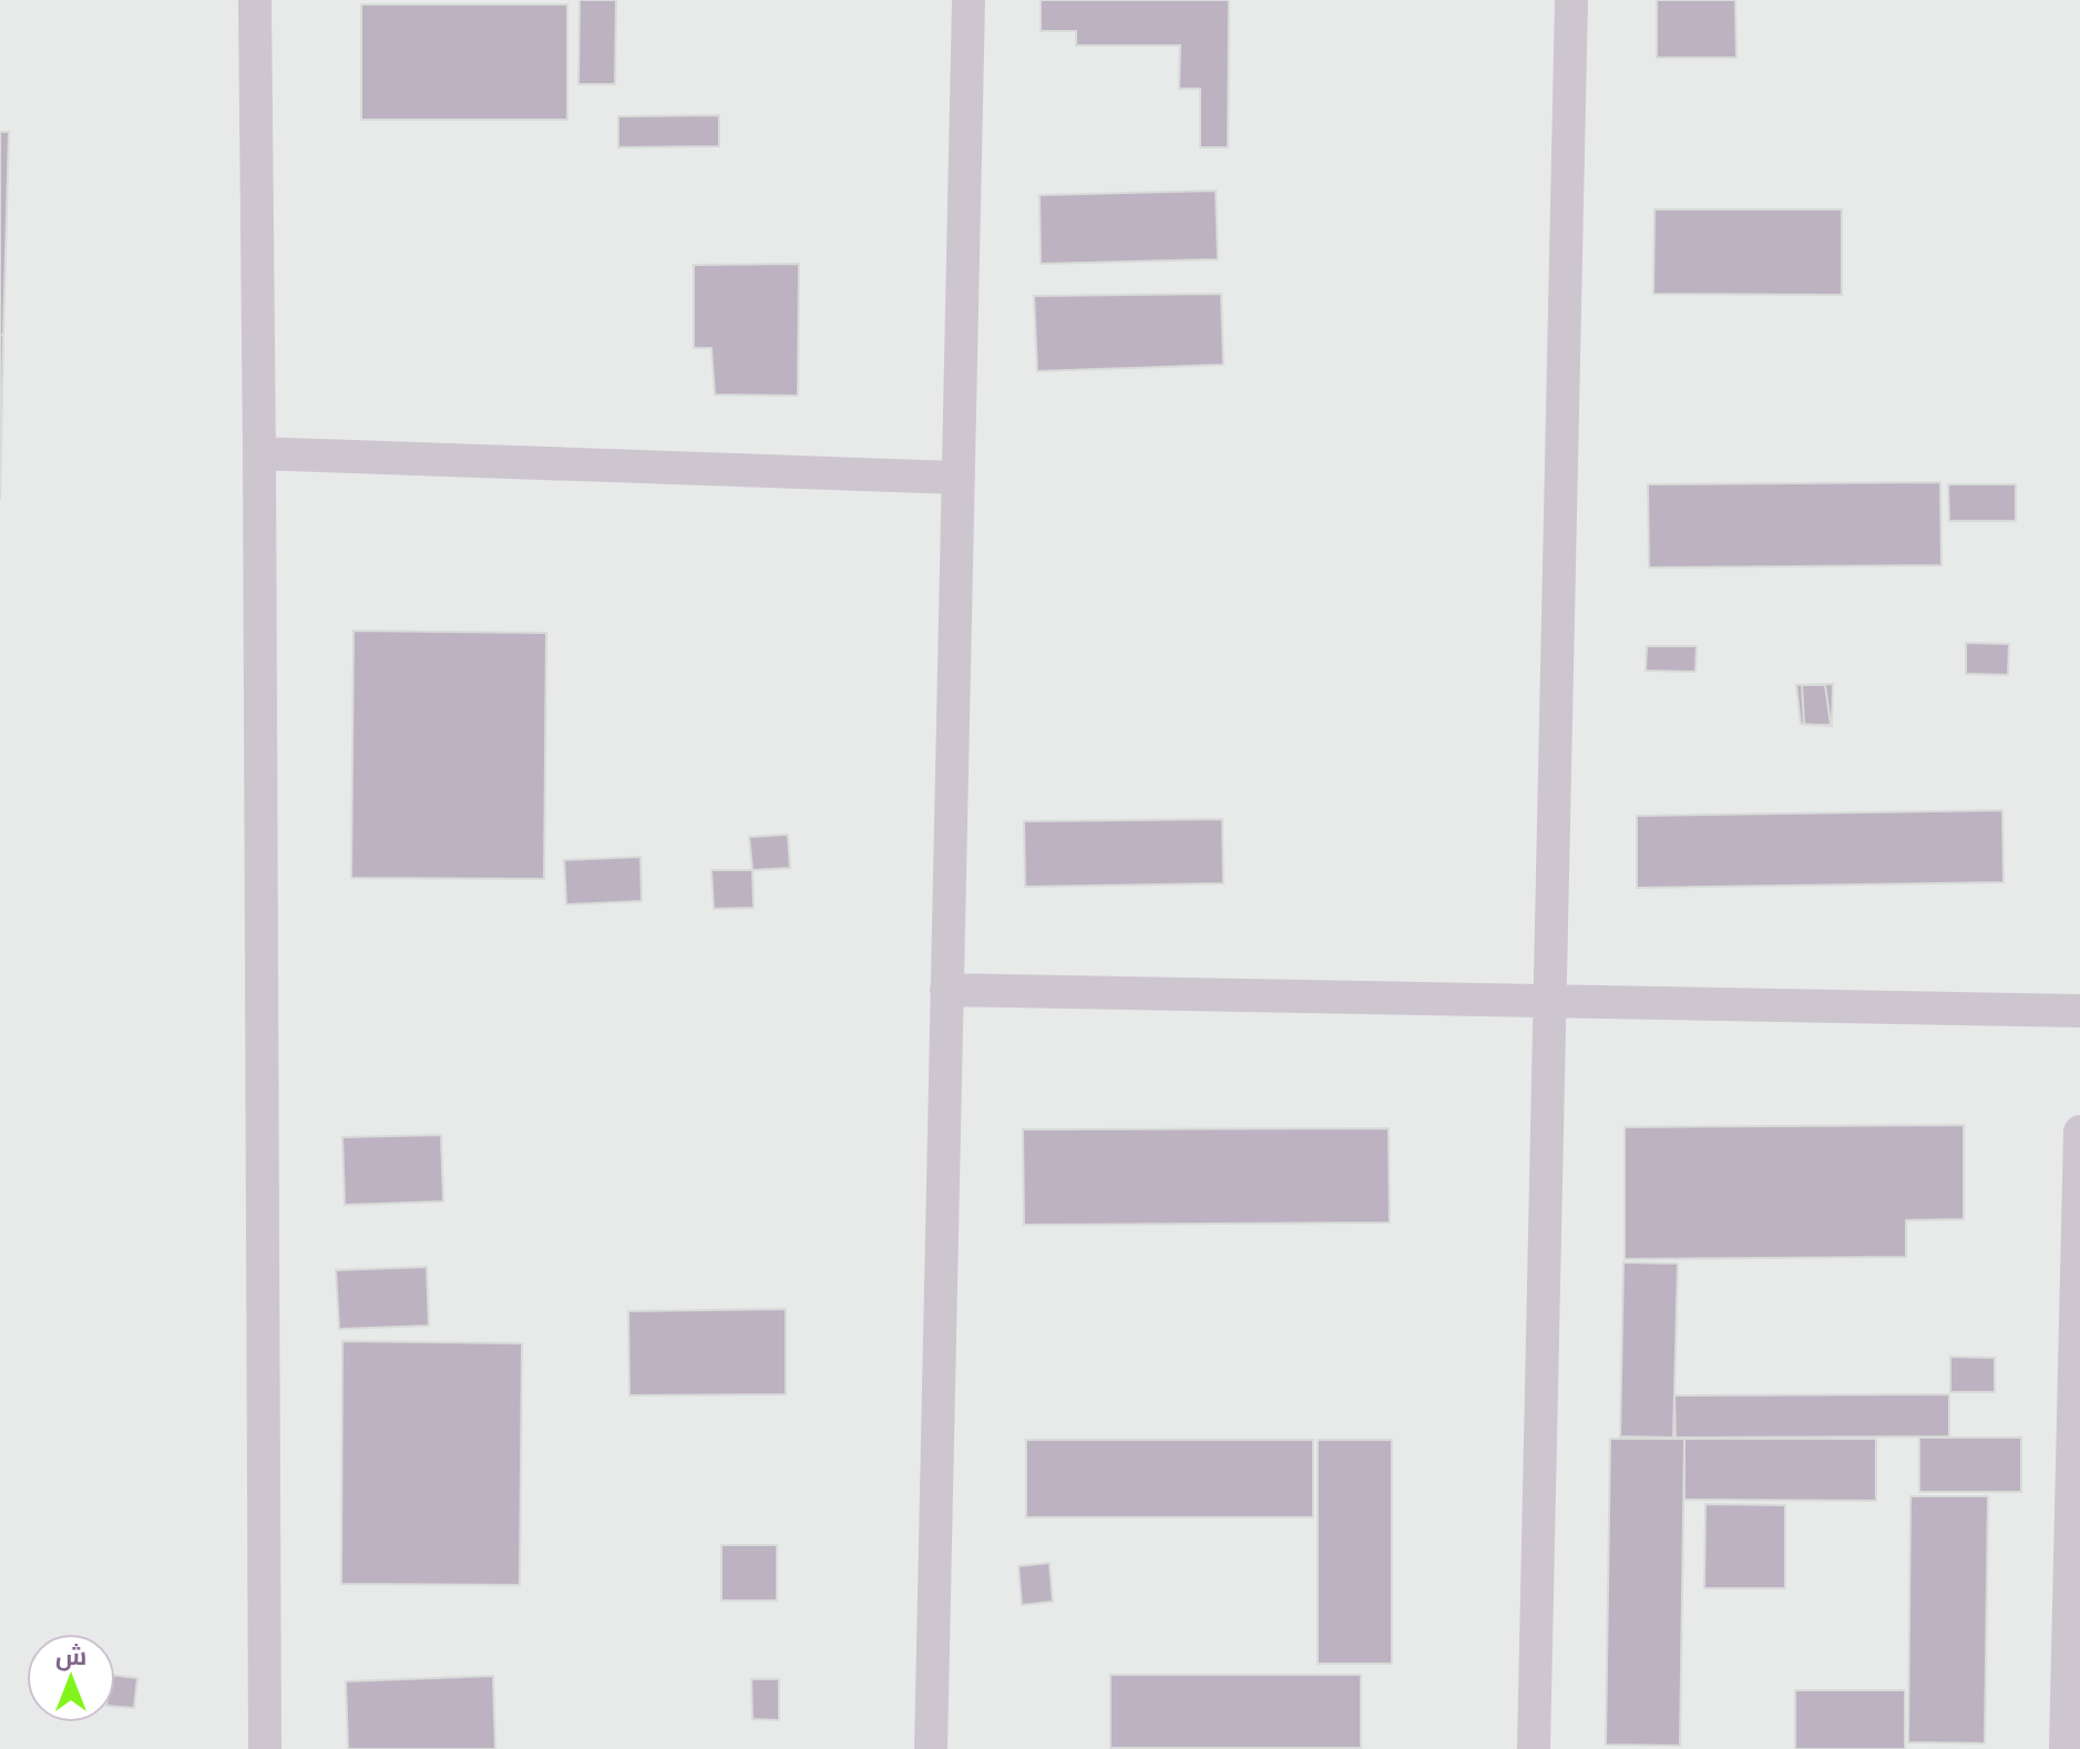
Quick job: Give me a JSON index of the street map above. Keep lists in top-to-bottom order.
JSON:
{
  "north": "top"
}
